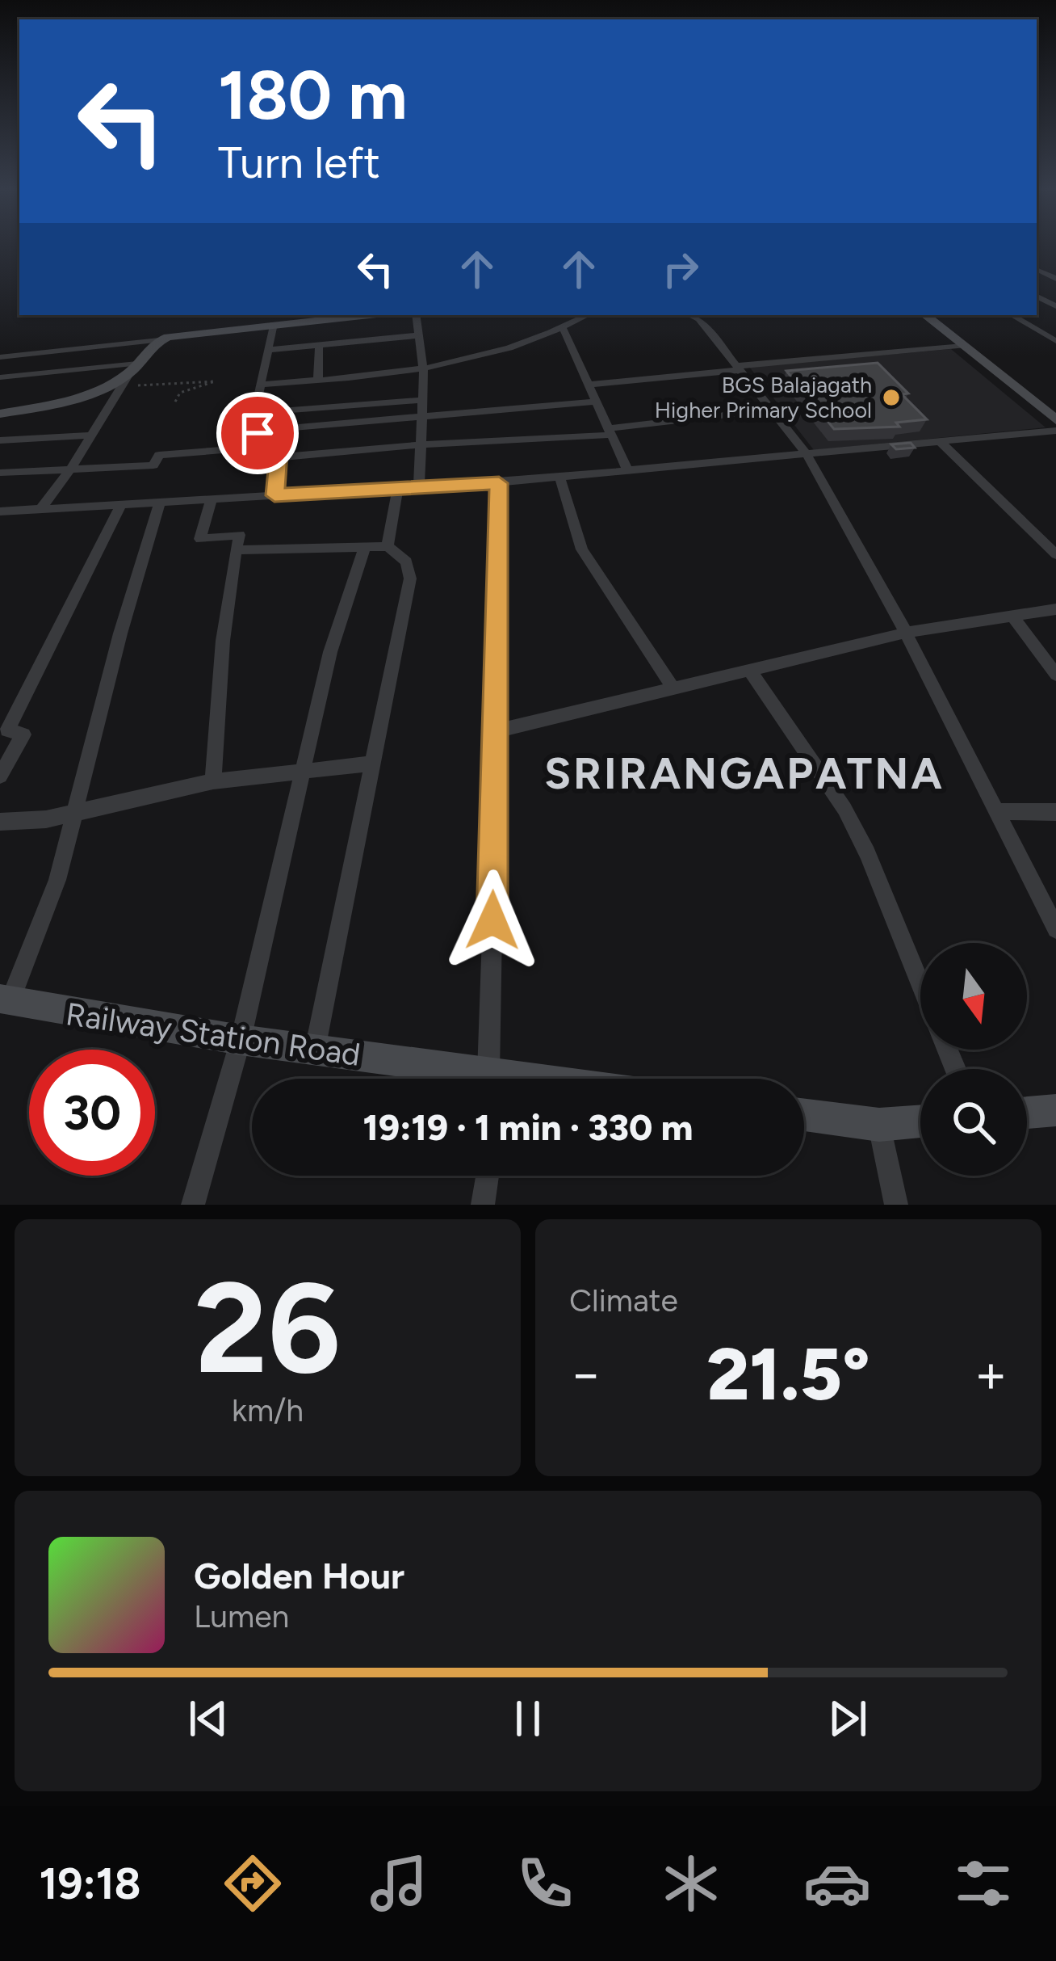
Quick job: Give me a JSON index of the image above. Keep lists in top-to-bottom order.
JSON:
{
  "streets": {
    "street": ["Railway Station Road"]
  },
  "districts": ["SRIRANGAPATNA"],
  "places": ["BGS Balajagath Higher Primary School"],
  "north": "bottom",
  "page": {
    "turn": ["180 m", "Turn left"],
    "limit": "30",
    "trip": "19:19 · 1 min · 330 m",
    "tile": [
      ["26", "km/h"],
      "Climate"
    ],
    "heat": ["−", "21.5°", "+"],
    "song": ["Golden Hour", "Lumen"],
    "tabs": "19:18"
  }
}
